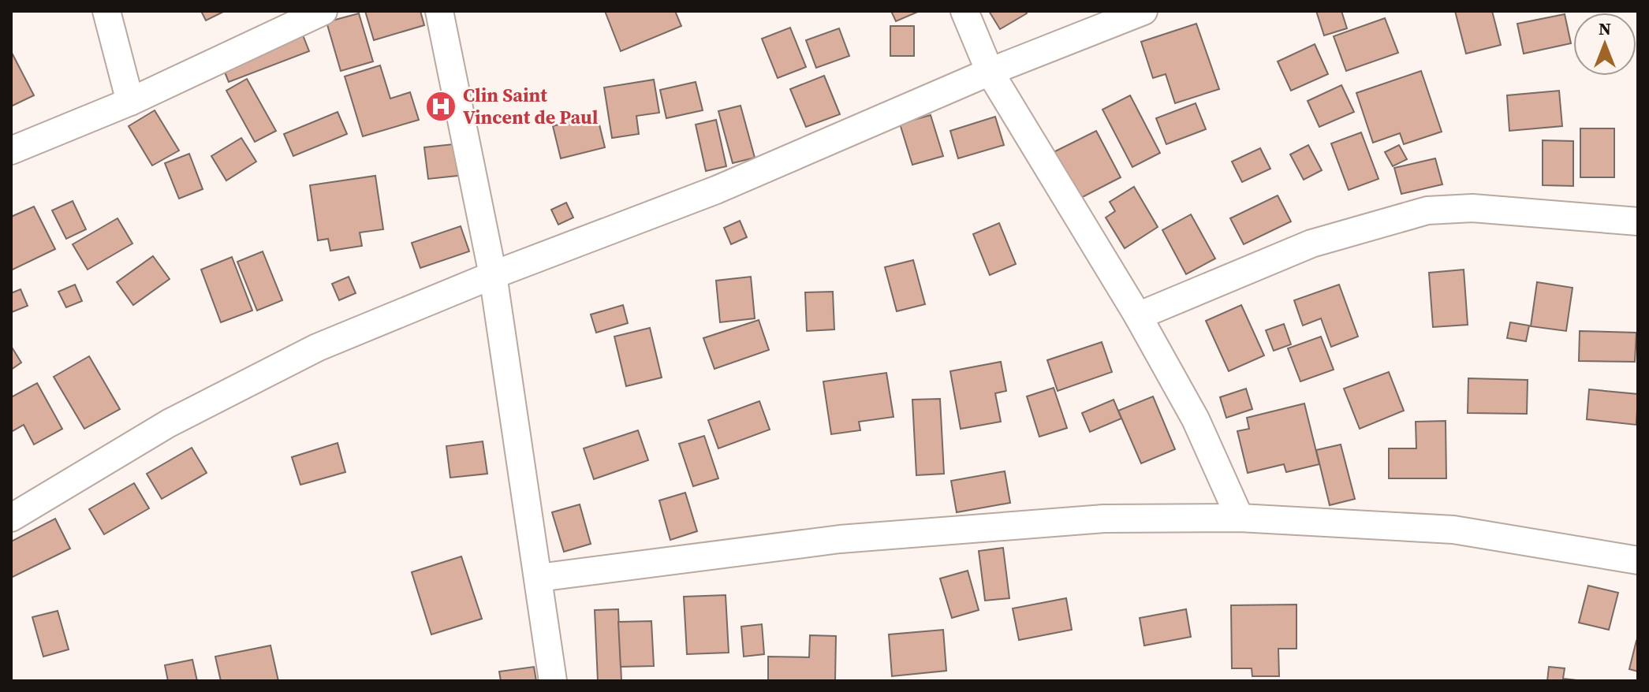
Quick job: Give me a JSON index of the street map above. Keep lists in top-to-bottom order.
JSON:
{
  "places": {
    "hospital": ["Clin Saint Vincent de Paul"]
  },
  "north": "top"
}
